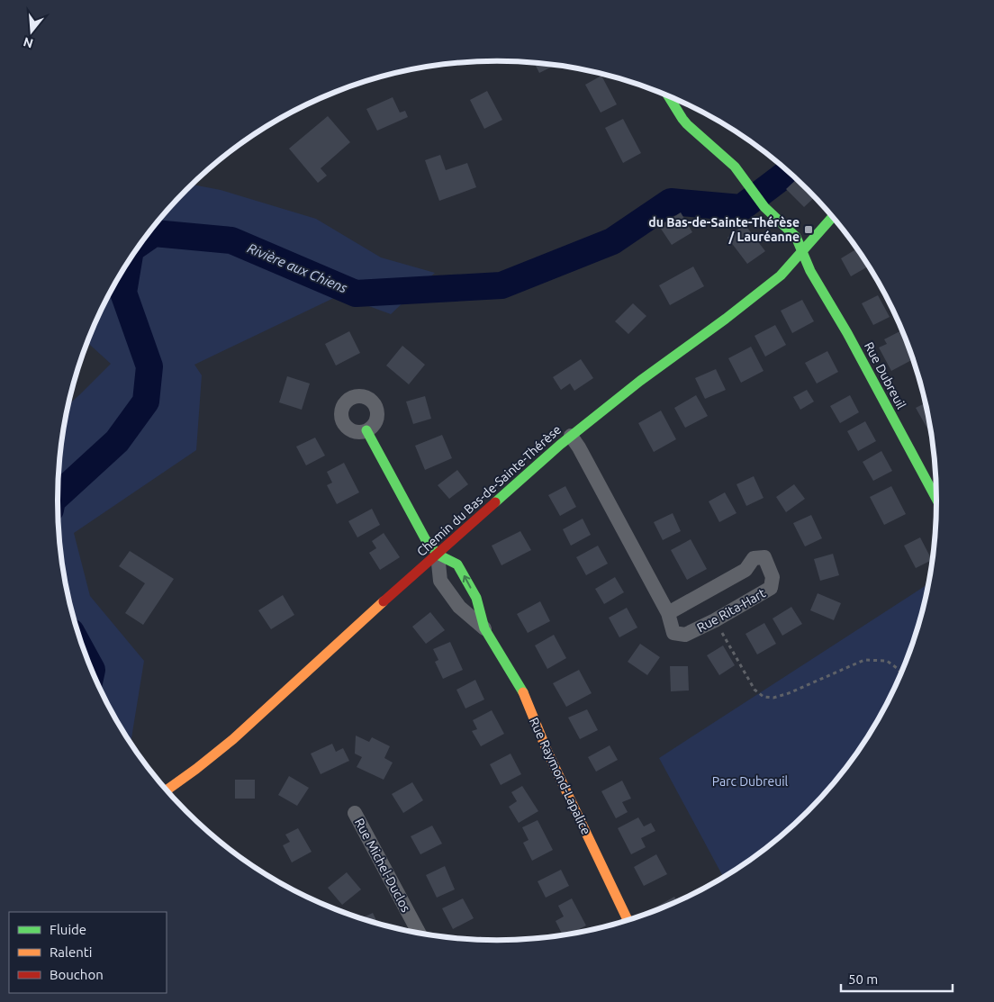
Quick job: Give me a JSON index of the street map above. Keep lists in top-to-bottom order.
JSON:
{
  "streets": {
    "street": [
      "Rue Dubreuil",
      "Chemin du Bas-de-Sainte-Thérèse",
      "Rue Rita-Hart",
      "Rue Raymond-Lapalice",
      "Rue Michel-Duclos"
    ]
  },
  "crossings": [
    ["Rue Dubreuil", "Chemin du Bas-de-Sainte-Thérèse"],
    ["Chemin du Bas-de-Sainte-Thérèse", "Rue Rita-Hart"],
    ["Chemin du Bas-de-Sainte-Thérèse", "Rue Raymond-Lapalice"]
  ],
  "water": ["Rivière aux Chiens"],
  "parks": ["Parc Dubreuil"],
  "places": {
    "transit": ["du Bas-de-Sainte-Thérèse / Lauréanne"]
  },
  "legend": ["Fluide", "Ralenti", "Bouchon"],
  "scale_bar": "50 m",
  "north": "bottom"
}
